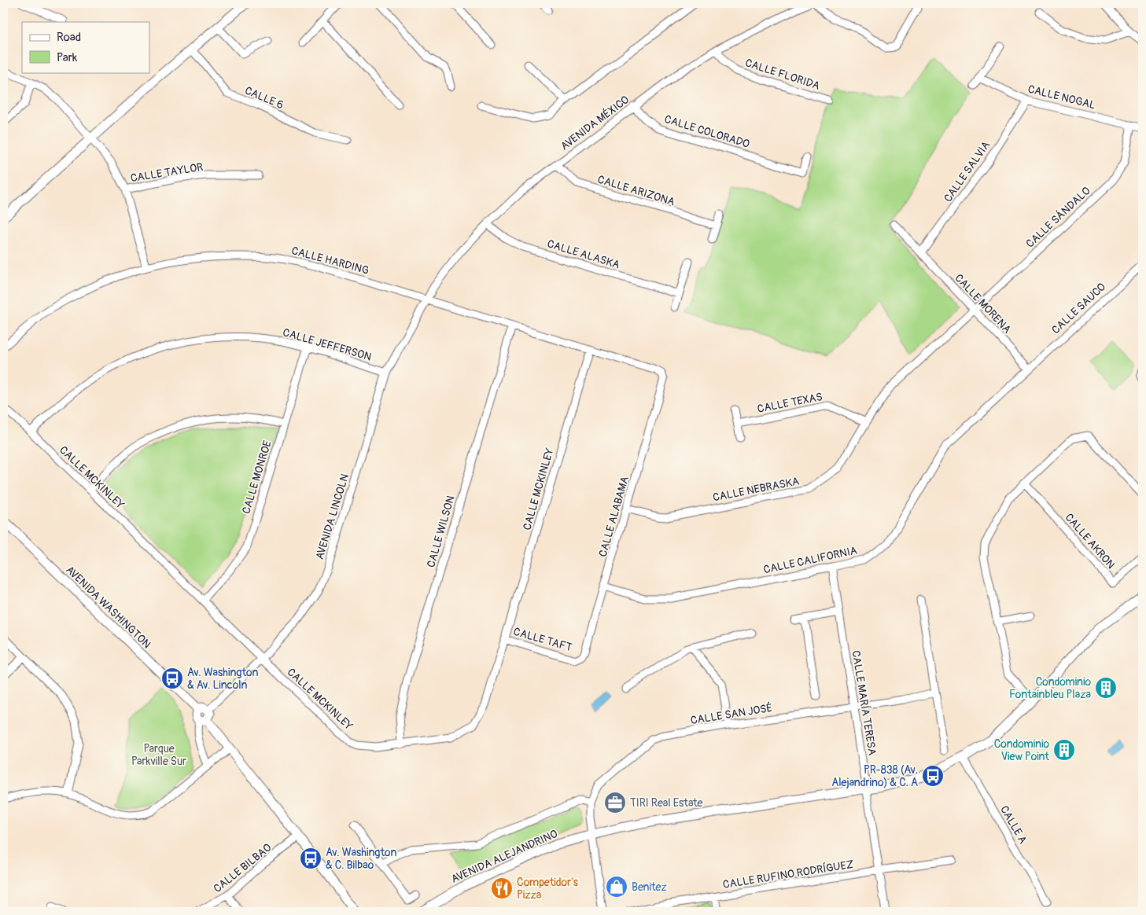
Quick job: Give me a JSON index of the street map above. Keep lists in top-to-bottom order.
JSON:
{
  "streets": {
    "street": [
      "CALLE FLORIDA",
      "CALLE NOGAL",
      "CALLE 6",
      "AVENIDA MÉXICO",
      "CALLE COLORADO",
      "CALLE SALVIA",
      "CALLE TAYLOR",
      "CALLE ARIZONA",
      "CALLE SÁNDALO",
      "CALLE ALASKA",
      "CALLE HARDING",
      "CALLE MORENA",
      "CALLE SAUCO",
      "CALLE JEFFERSON",
      "CALLE TEXAS",
      "CALLE MCKINLEY",
      "CALLE MONROE",
      "CALLE NEBRASKA",
      "AVENIDA LINCOLN",
      "CALLE ALABAMA",
      "CALLE WILSON",
      "CALLE AKRON",
      "CALLE CALIFORNIA",
      "AVENIDA WASHINGTON",
      "CALLE TAFT",
      "CALLE MARÍA TERESA",
      "CALLE SAN JOSÉ",
      "CALLE A",
      "AVENIDA ALEJANDRINO",
      "CALLE BILBAO",
      "CALLE RUFINO RODRÍGUEZ"
    ]
  },
  "crossings": [
    ["CALLE FLORIDA", "AVENIDA MÉXICO"],
    ["CALLE NOGAL", "CALLE SALVIA"],
    ["CALLE NOGAL", "CALLE SÁNDALO"],
    ["AVENIDA MÉXICO", "CALLE COLORADO"],
    ["AVENIDA MÉXICO", "CALLE ARIZONA"],
    ["AVENIDA MÉXICO", "CALLE ALASKA"],
    ["AVENIDA MÉXICO", "CALLE HARDING"],
    ["AVENIDA MÉXICO", "AVENIDA LINCOLN"],
    ["CALLE SALVIA", "CALLE MORENA"],
    ["CALLE SÁNDALO", "CALLE MORENA"],
    ["CALLE SÁNDALO", "CALLE NEBRASKA"],
    ["CALLE HARDING", "CALLE MCKINLEY"],
    ["CALLE HARDING", "AVENIDA LINCOLN"],
    ["CALLE HARDING", "CALLE ALABAMA"],
    ["CALLE HARDING", "CALLE WILSON"],
    ["CALLE MORENA", "CALLE SAUCO"],
    ["CALLE MORENA", "CALLE NEBRASKA"],
    ["CALLE MORENA", "CALLE CALIFORNIA"],
    ["CALLE SAUCO", "CALLE CALIFORNIA"],
    ["CALLE JEFFERSON", "CALLE MCKINLEY"],
    ["CALLE JEFFERSON", "CALLE MONROE"],
    ["CALLE JEFFERSON", "AVENIDA LINCOLN"],
    ["CALLE TEXAS", "CALLE NEBRASKA"],
    ["CALLE MCKINLEY", "CALLE MONROE"],
    ["CALLE MCKINLEY", "AVENIDA LINCOLN"],
    ["CALLE MCKINLEY", "CALLE WILSON"],
    ["CALLE MCKINLEY", "CALLE TAFT"],
    ["CALLE NEBRASKA", "CALLE ALABAMA"],
    ["AVENIDA LINCOLN", "AVENIDA WASHINGTON"],
    ["CALLE ALABAMA", "CALLE CALIFORNIA"],
    ["CALLE ALABAMA", "CALLE TAFT"],
    ["CALLE CALIFORNIA", "CALLE MARÍA TERESA"],
    ["CALLE MARÍA TERESA", "CALLE SAN JOSÉ"],
    ["CALLE MARÍA TERESA", "AVENIDA ALEJANDRINO"],
    ["CALLE MARÍA TERESA", "CALLE RUFINO RODRÍGUEZ"],
    ["CALLE A", "AVENIDA ALEJANDRINO"]
  ],
  "parks": ["Parque Parkville Sur"],
  "places": {
    "bus stop": ["Av. Washington & Av. Lincoln", "PR-838 (Av. Alejandrino) & C. A", "Av. Washington & C. Bilbao"],
    "building": ["Condominio Fontainbleu Plaza", "Condominio View Point"],
    "office": ["TIRI Real Estate"],
    "shop": ["Benitez"],
    "restaurant": ["Competidor's Pizza"]
  },
  "legend": ["Road", "Park"]
}
